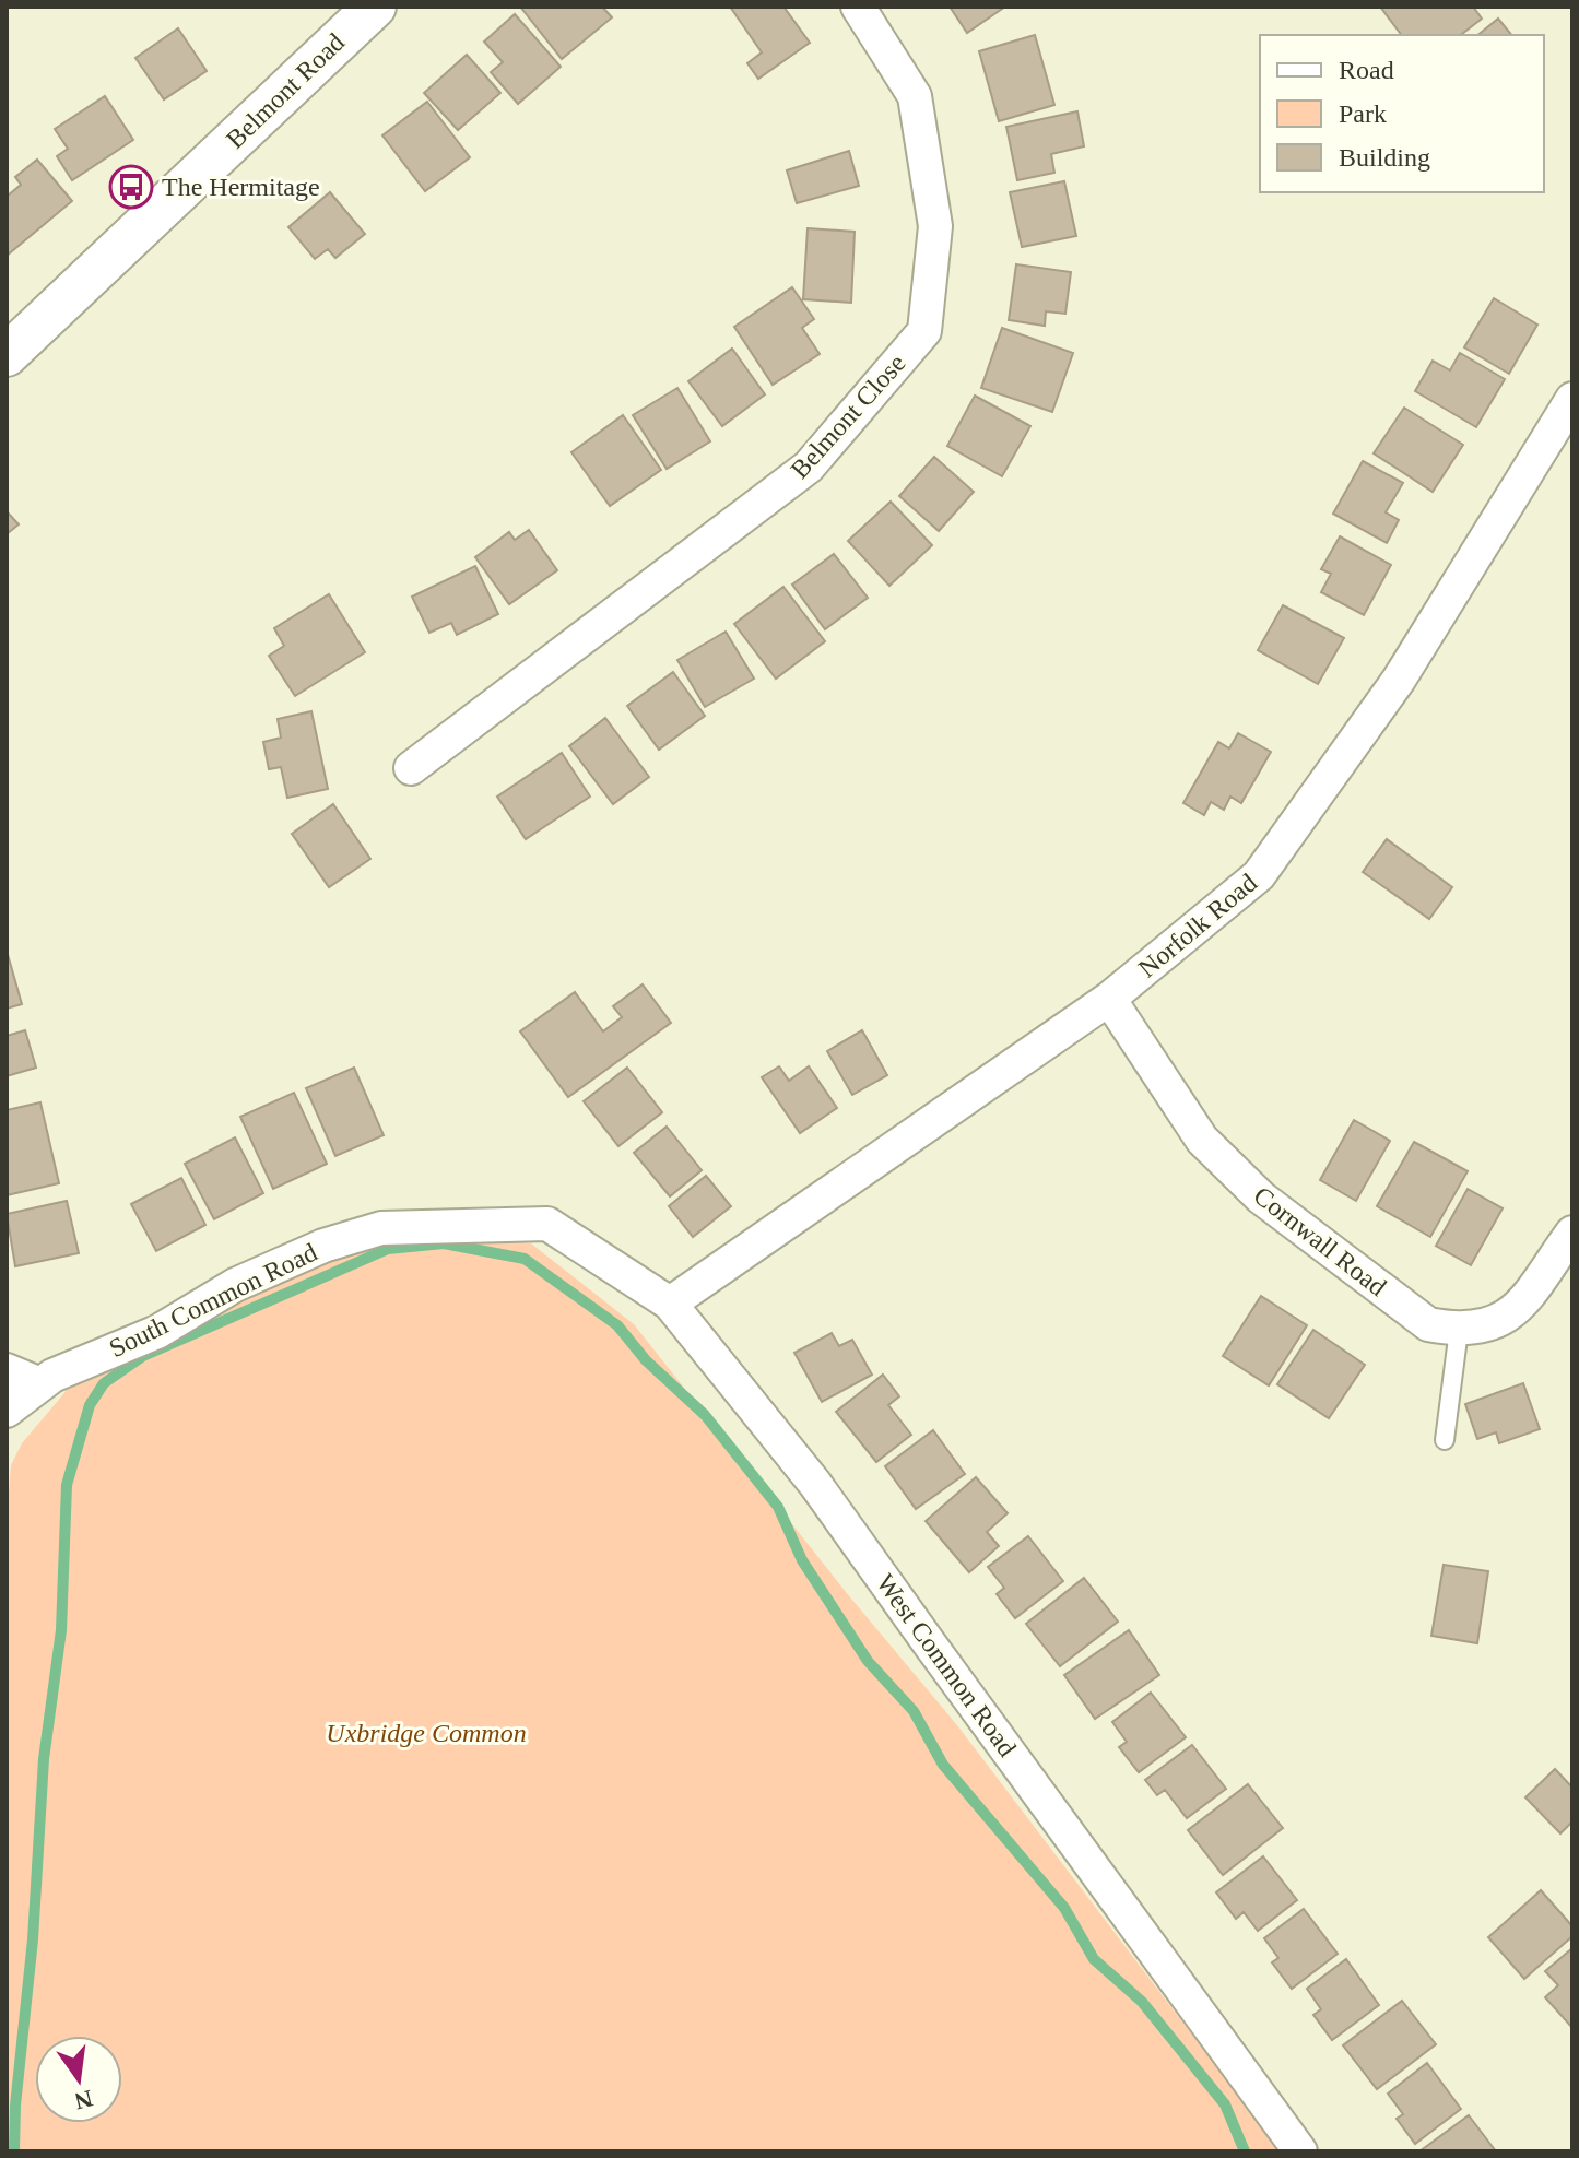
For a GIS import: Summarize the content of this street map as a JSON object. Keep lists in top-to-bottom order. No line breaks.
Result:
{"streets":{"street":["Belmont Road","Belmont Close","Norfolk Road","Cornwall Road","South Common Road","West Common Road"]},"crossings":[["Norfolk Road","Cornwall Road"],["Norfolk Road","West Common Road"],["South Common Road","West Common Road"]],"parks":["Uxbridge Common"],"places":{"bus stop":["The Hermitage"]},"legend":["Road","Park","Building"],"north":"bottom"}
